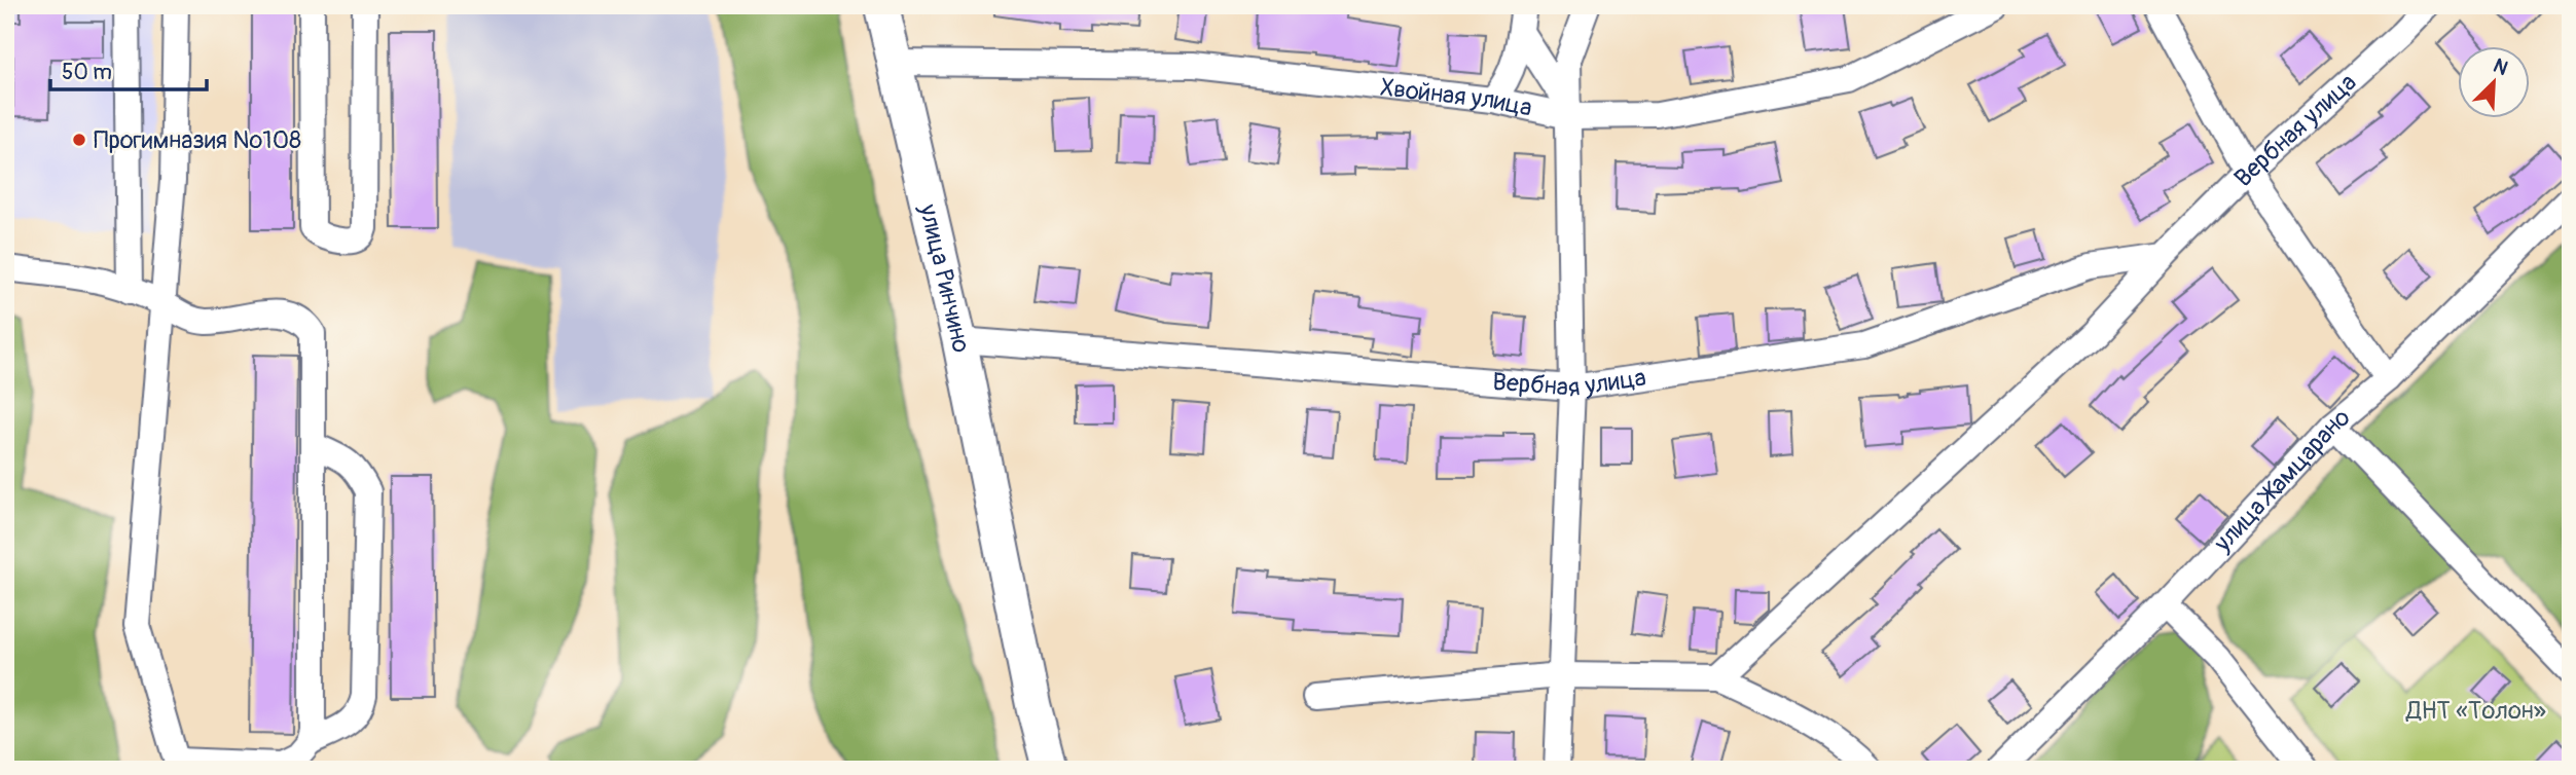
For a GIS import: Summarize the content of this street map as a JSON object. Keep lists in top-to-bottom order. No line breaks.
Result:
{"streets":{"street":["Хвойная улица","Вербная улица","улица Ринчино","улица Жамцарано"]},"crossings":[["Хвойная улица","улица Ринчино"],["Вербная улица","улица Ринчино"]],"parks":["ДНТ «Толон»"],"places":["Прогимназия №108"],"scale_bar":"50 m","north":"top right"}
